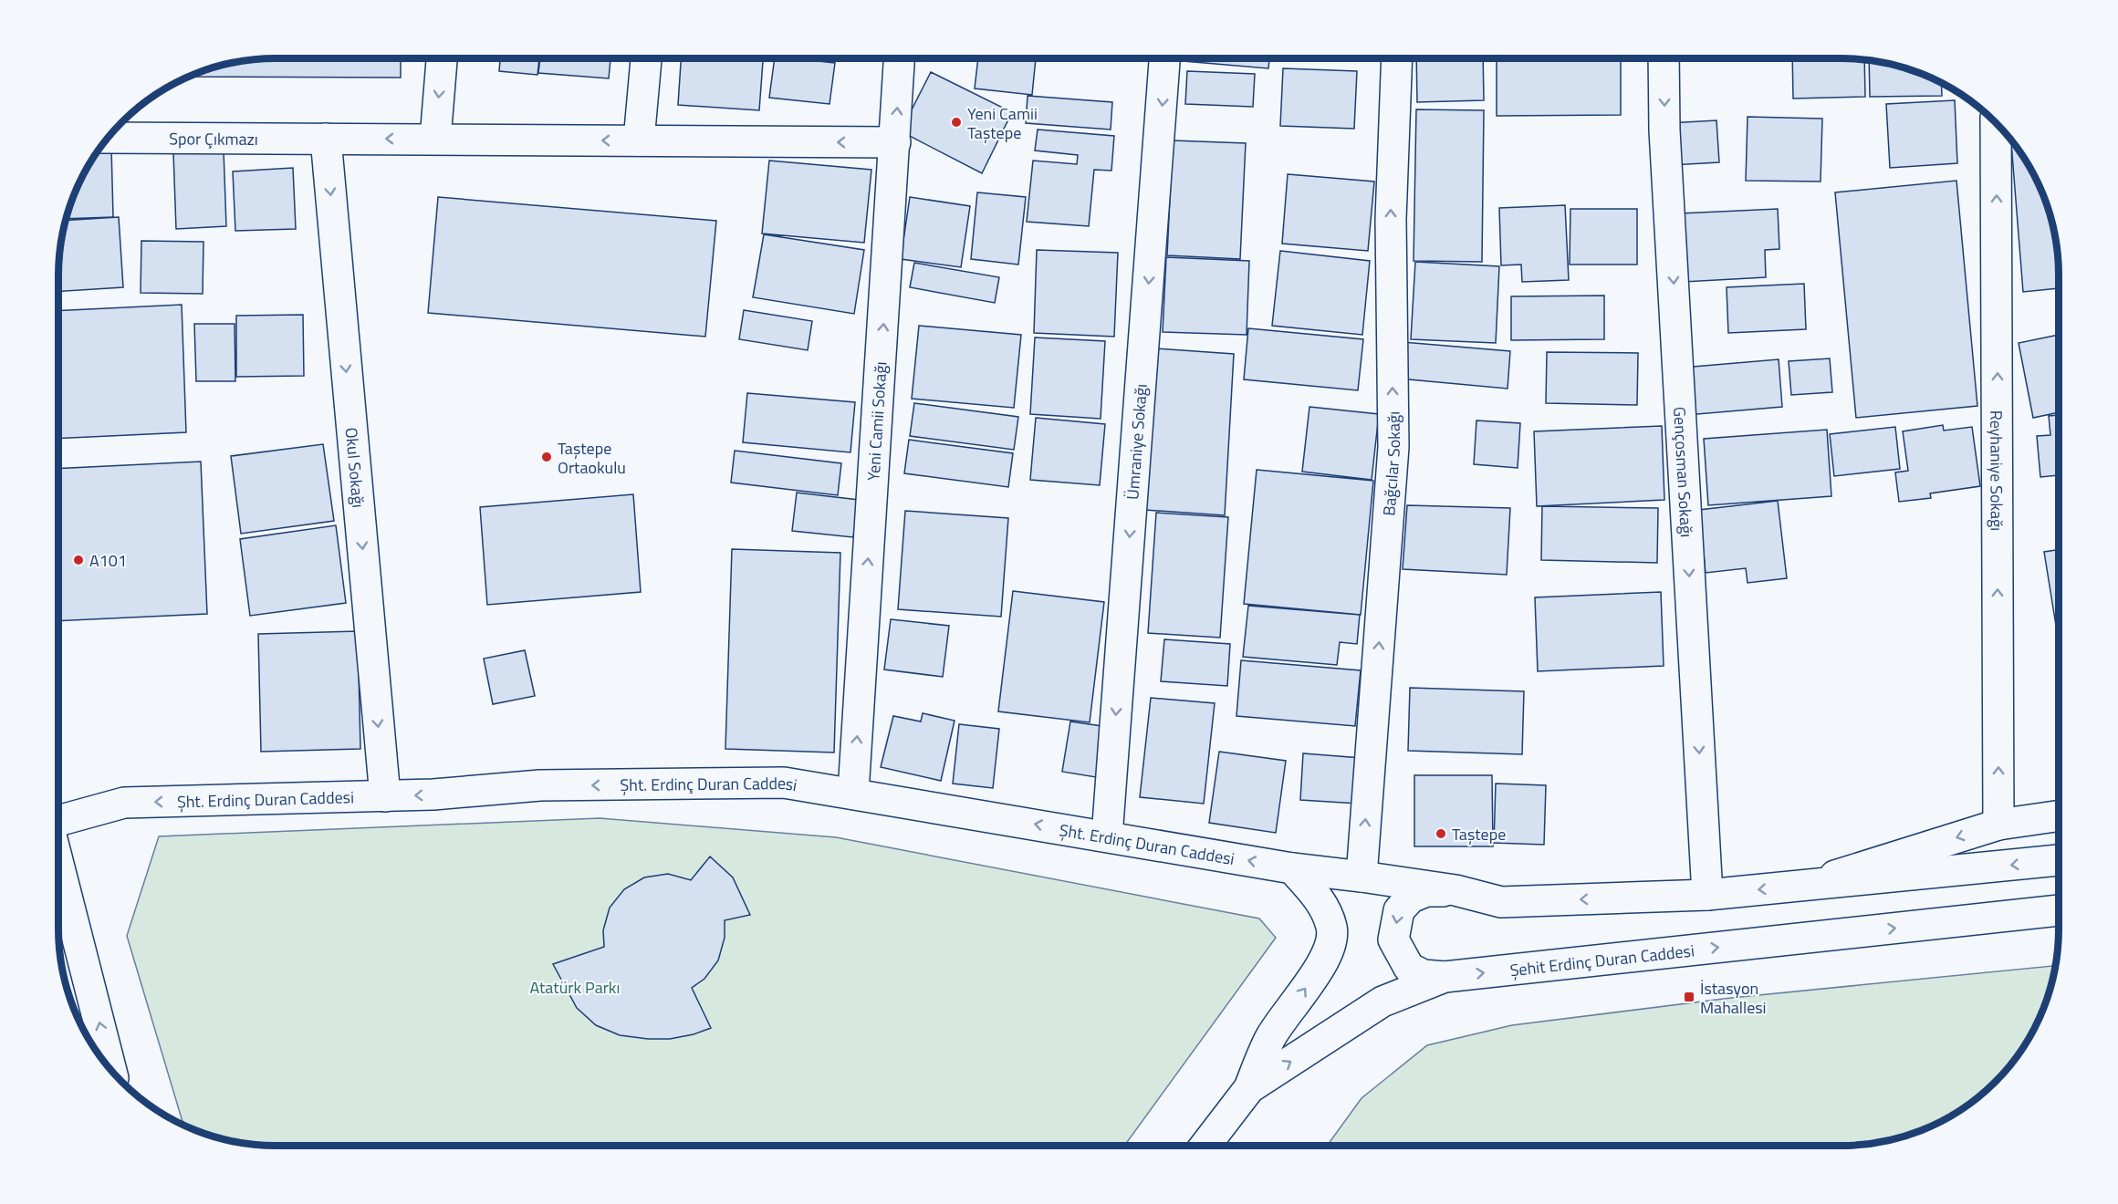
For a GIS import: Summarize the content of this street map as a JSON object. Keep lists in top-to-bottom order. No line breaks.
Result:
{"streets":{"street":["Spor Çıkmazı","Yeni Camii Sokağı","Ümraniye Sokağı","Bağcılar Sokağı","Okul Sokağı","Reyhaniye Sokağı","Gençosman Sokağı","Şht. Erdinç Duran Caddesi","Şehit Erdinç Duran Caddesi"]},"crossings":[["Spor Çıkmazı","Yeni Camii Sokağı"],["Spor Çıkmazı","Okul Sokağı"],["Yeni Camii Sokağı","Şht. Erdinç Duran Caddesi"],["Ümraniye Sokağı","Şht. Erdinç Duran Caddesi"],["Bağcılar Sokağı","Şht. Erdinç Duran Caddesi"],["Okul Sokağı","Şht. Erdinç Duran Caddesi"]],"one_way":["Spor Çıkmazı","Yeni Camii Sokağı","Ümraniye Sokağı","Bağcılar Sokağı","Okul Sokağı","Reyhaniye Sokağı","Gençosman Sokağı","Şht. Erdinç Duran Caddesi"],"parks":["Atatürk Parkı"],"places":{"other":["Yeni Camii Taştepe","Taştepe Ortaokulu","A101","Taştepe"],"transit":["İstasyon Mahallesi"]}}
